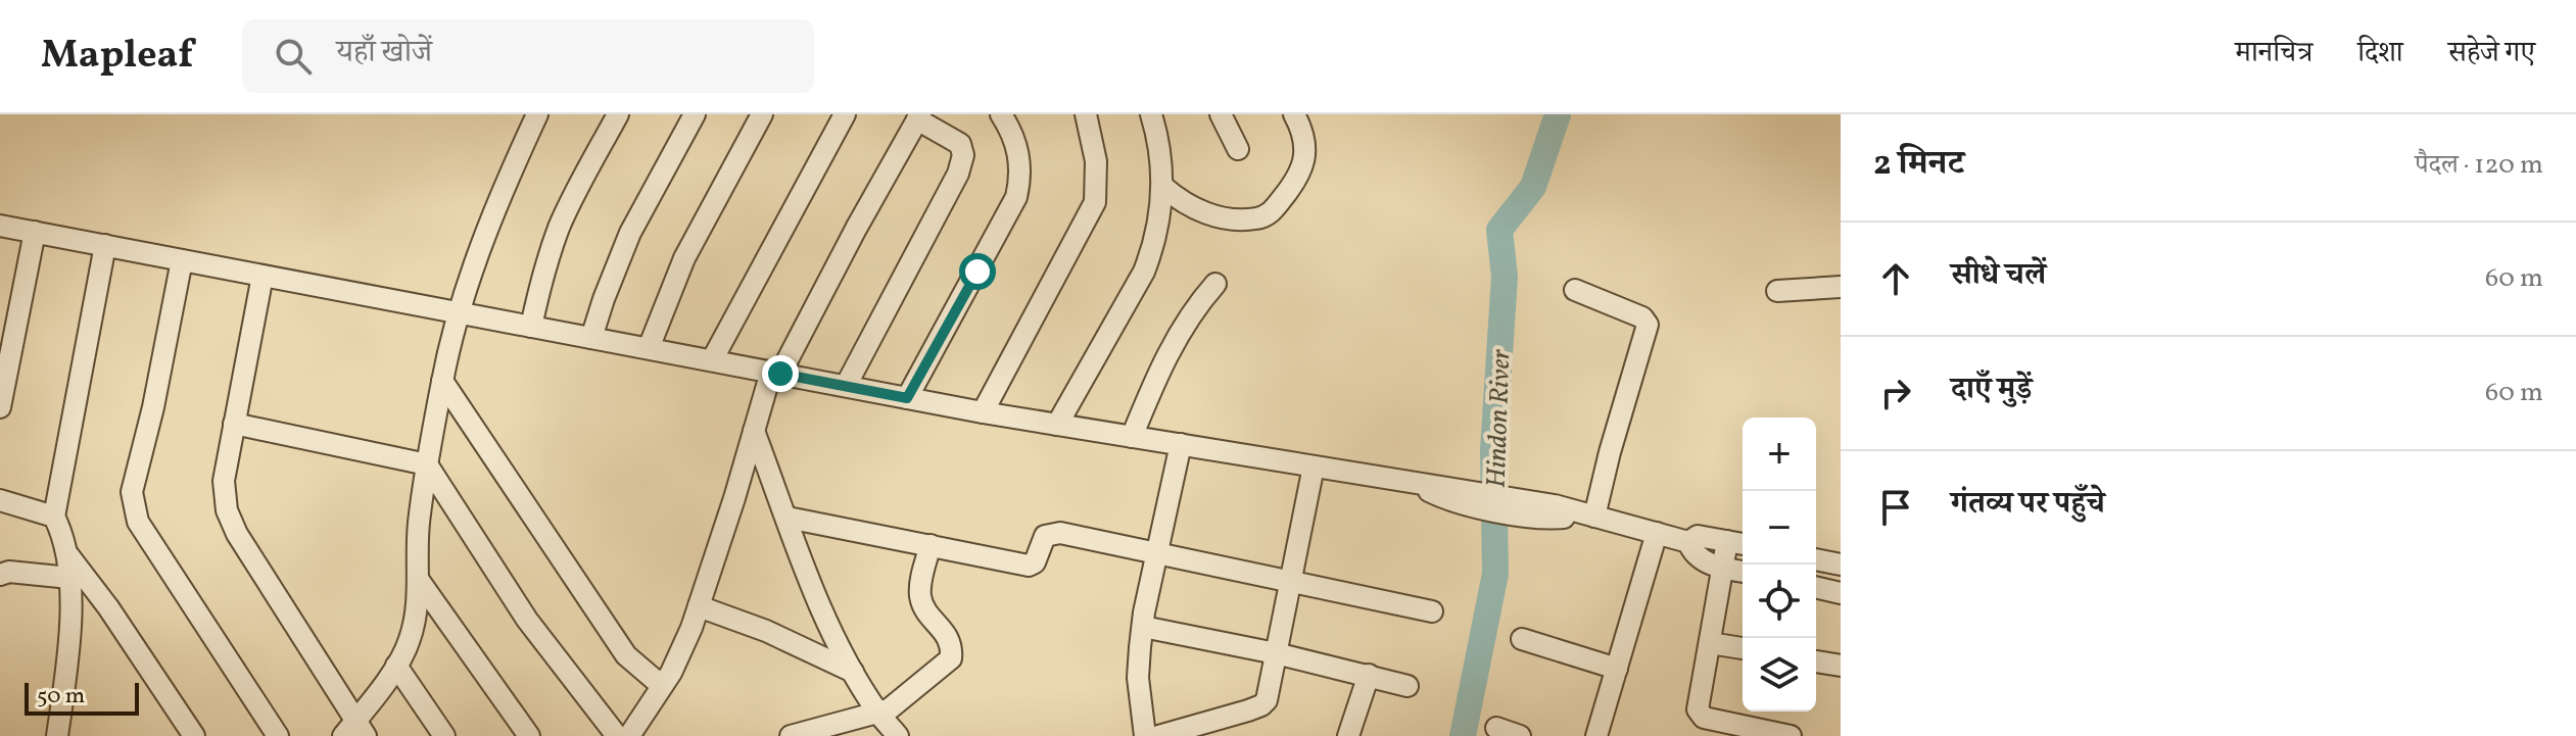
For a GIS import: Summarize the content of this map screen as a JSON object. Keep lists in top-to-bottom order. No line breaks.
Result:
{"water":["Hindon River"],"scale_bar":"50 m","page":{"header":"Mapleaf","search":"यहाँ खोजें","nav":["मानचित्र","दिशा","सहेजे गए"],"heading":["2 मिनट","पैदल · 120 m"],"list":[["सीधे चलें","60 m"],["दाएँ मुड़ें","60 m"],"गंतव्य पर पहुँचे"],"map_buttons":["+","−"],"scale":"50 m"}}
